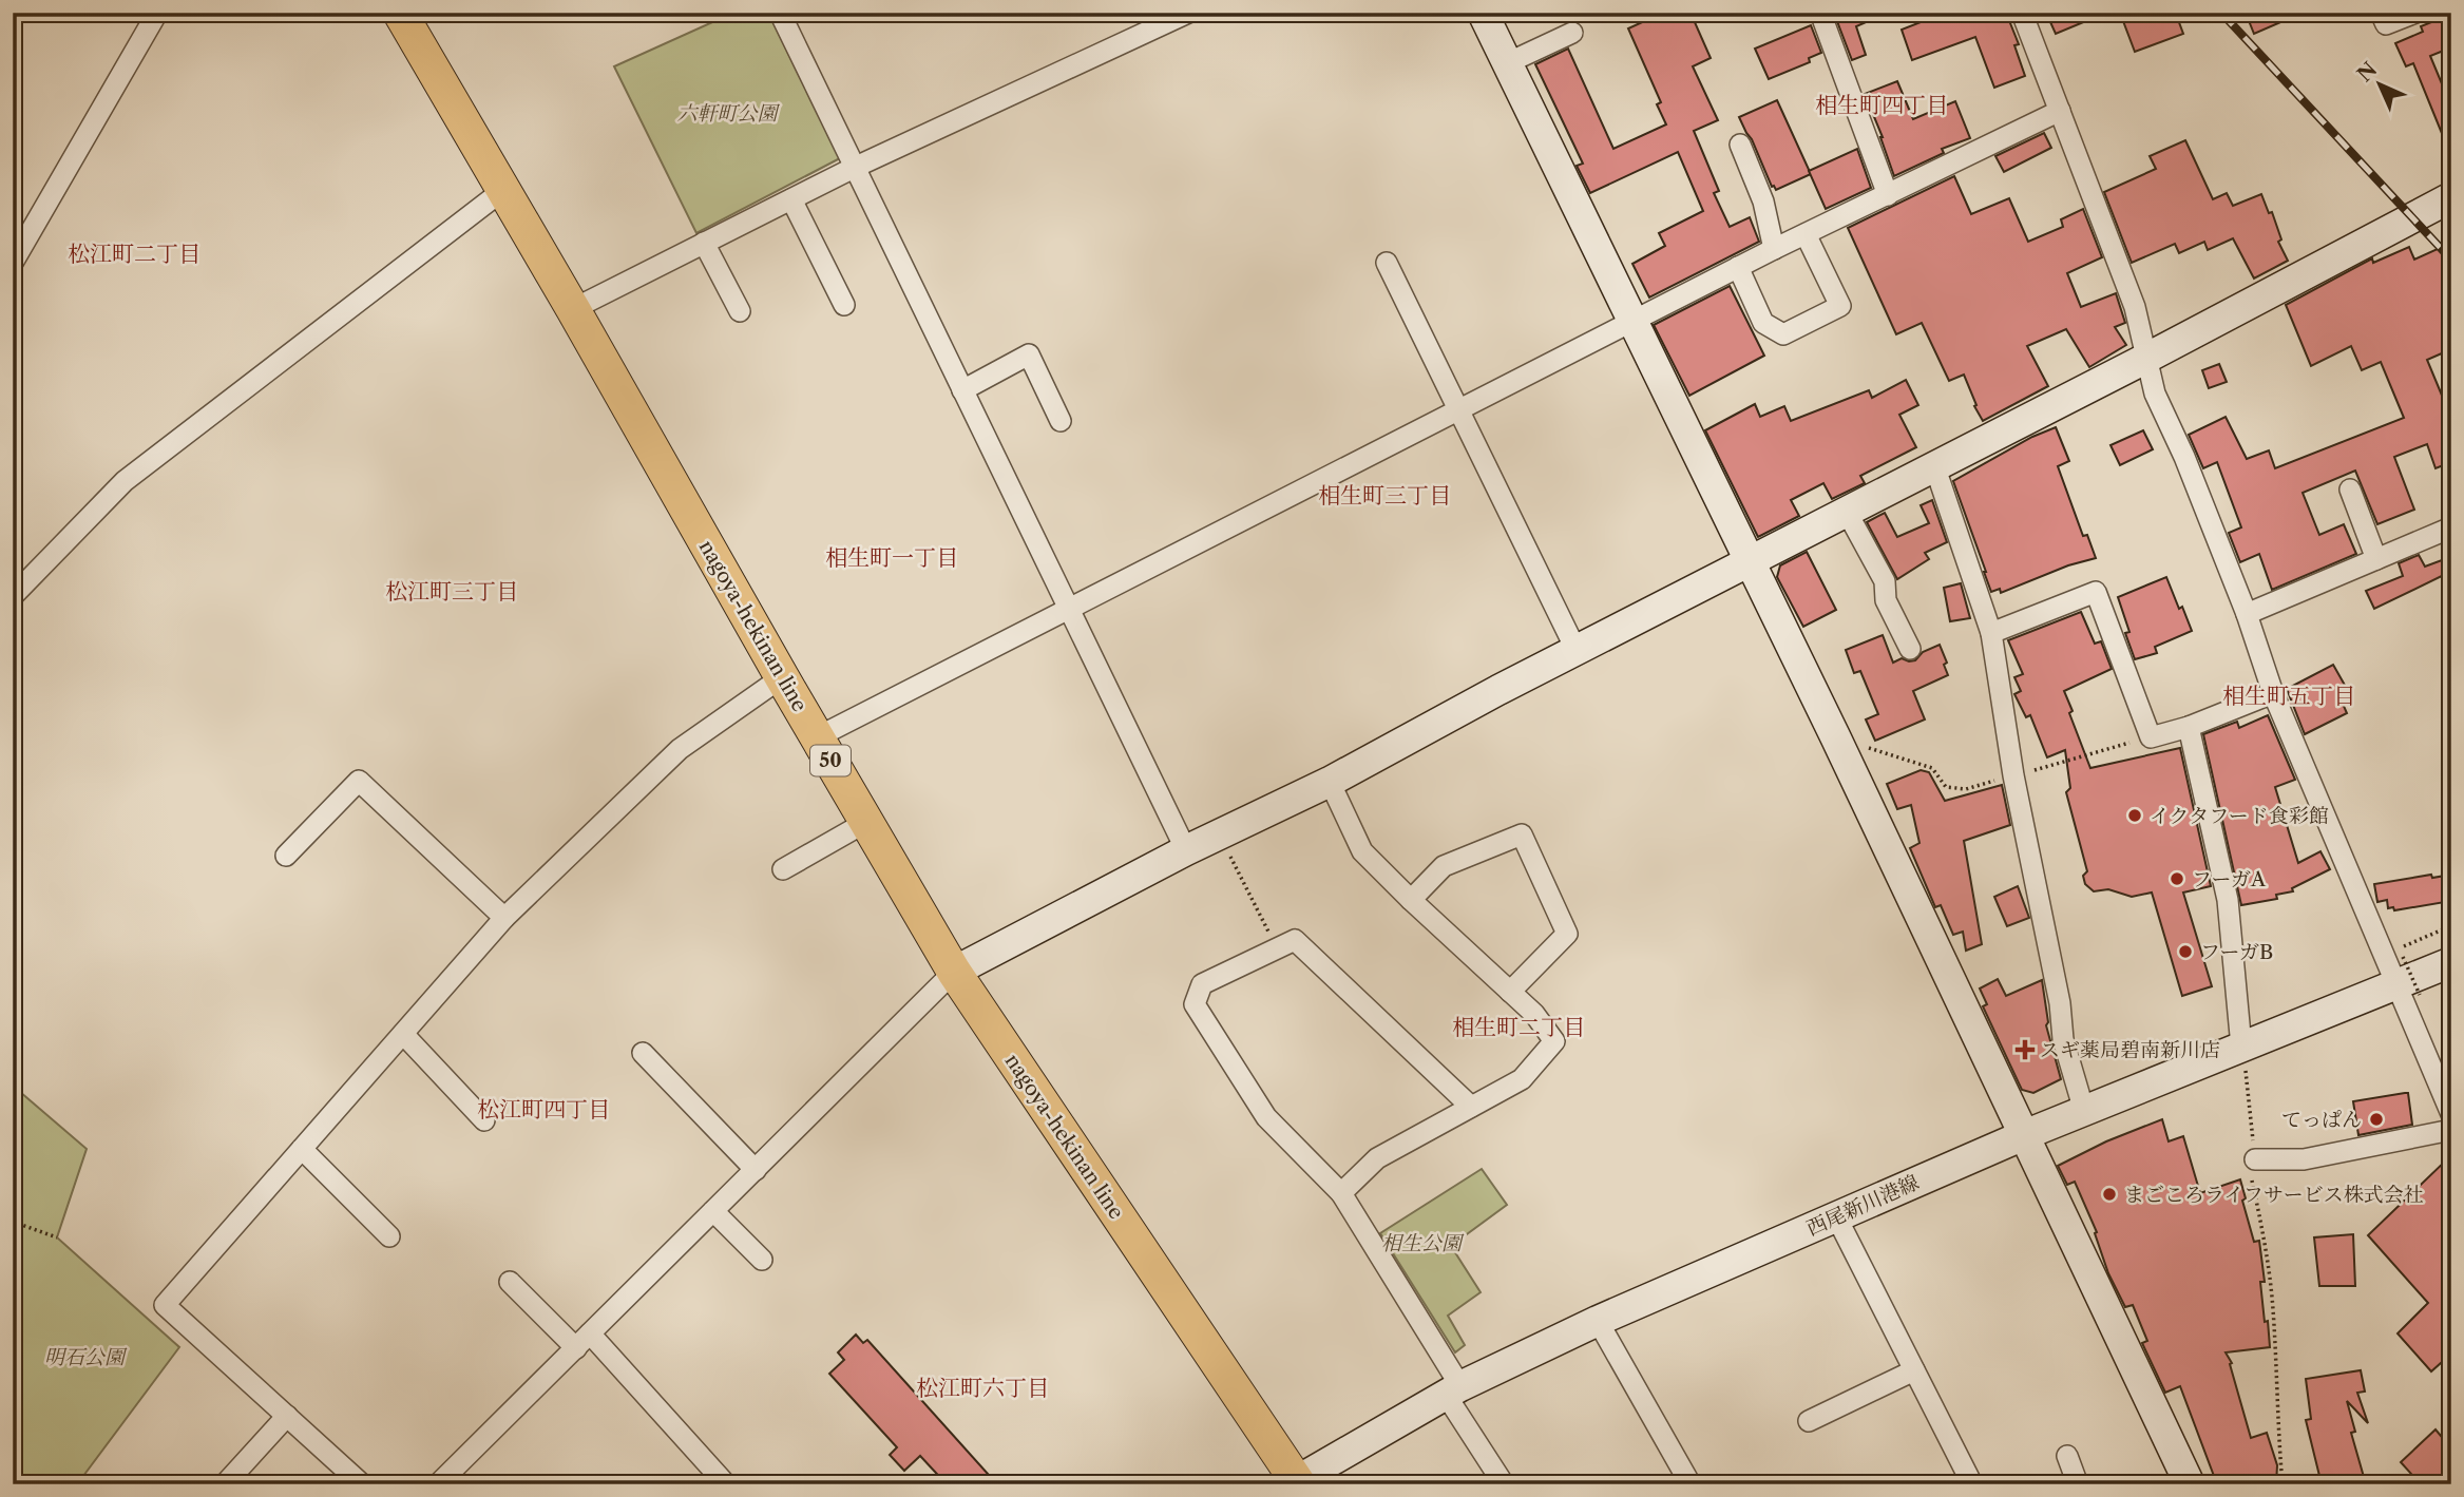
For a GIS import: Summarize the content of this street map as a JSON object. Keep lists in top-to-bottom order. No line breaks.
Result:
{"streets":{"main road":["nagoya-hekinan line","50"],"street":["西尾新川港線"]},"crossings":[["nagoya-hekinan line","西尾新川港線"]],"districts":["相生町四丁目","松江町二丁目","相生町三丁目","相生町一丁目","松江町三丁目","相生町五丁目","相生町二丁目","松江町四丁目","松江町六丁目"],"parks":["六軒町公園","相生公園","明石公園"],"places":{"other":["イクタフード食彩館","フーガA","フーガB","てっぱん","まごころライフサービス株式会社"],"health":["スギ薬局碧南新川店"]},"north":"top left"}
